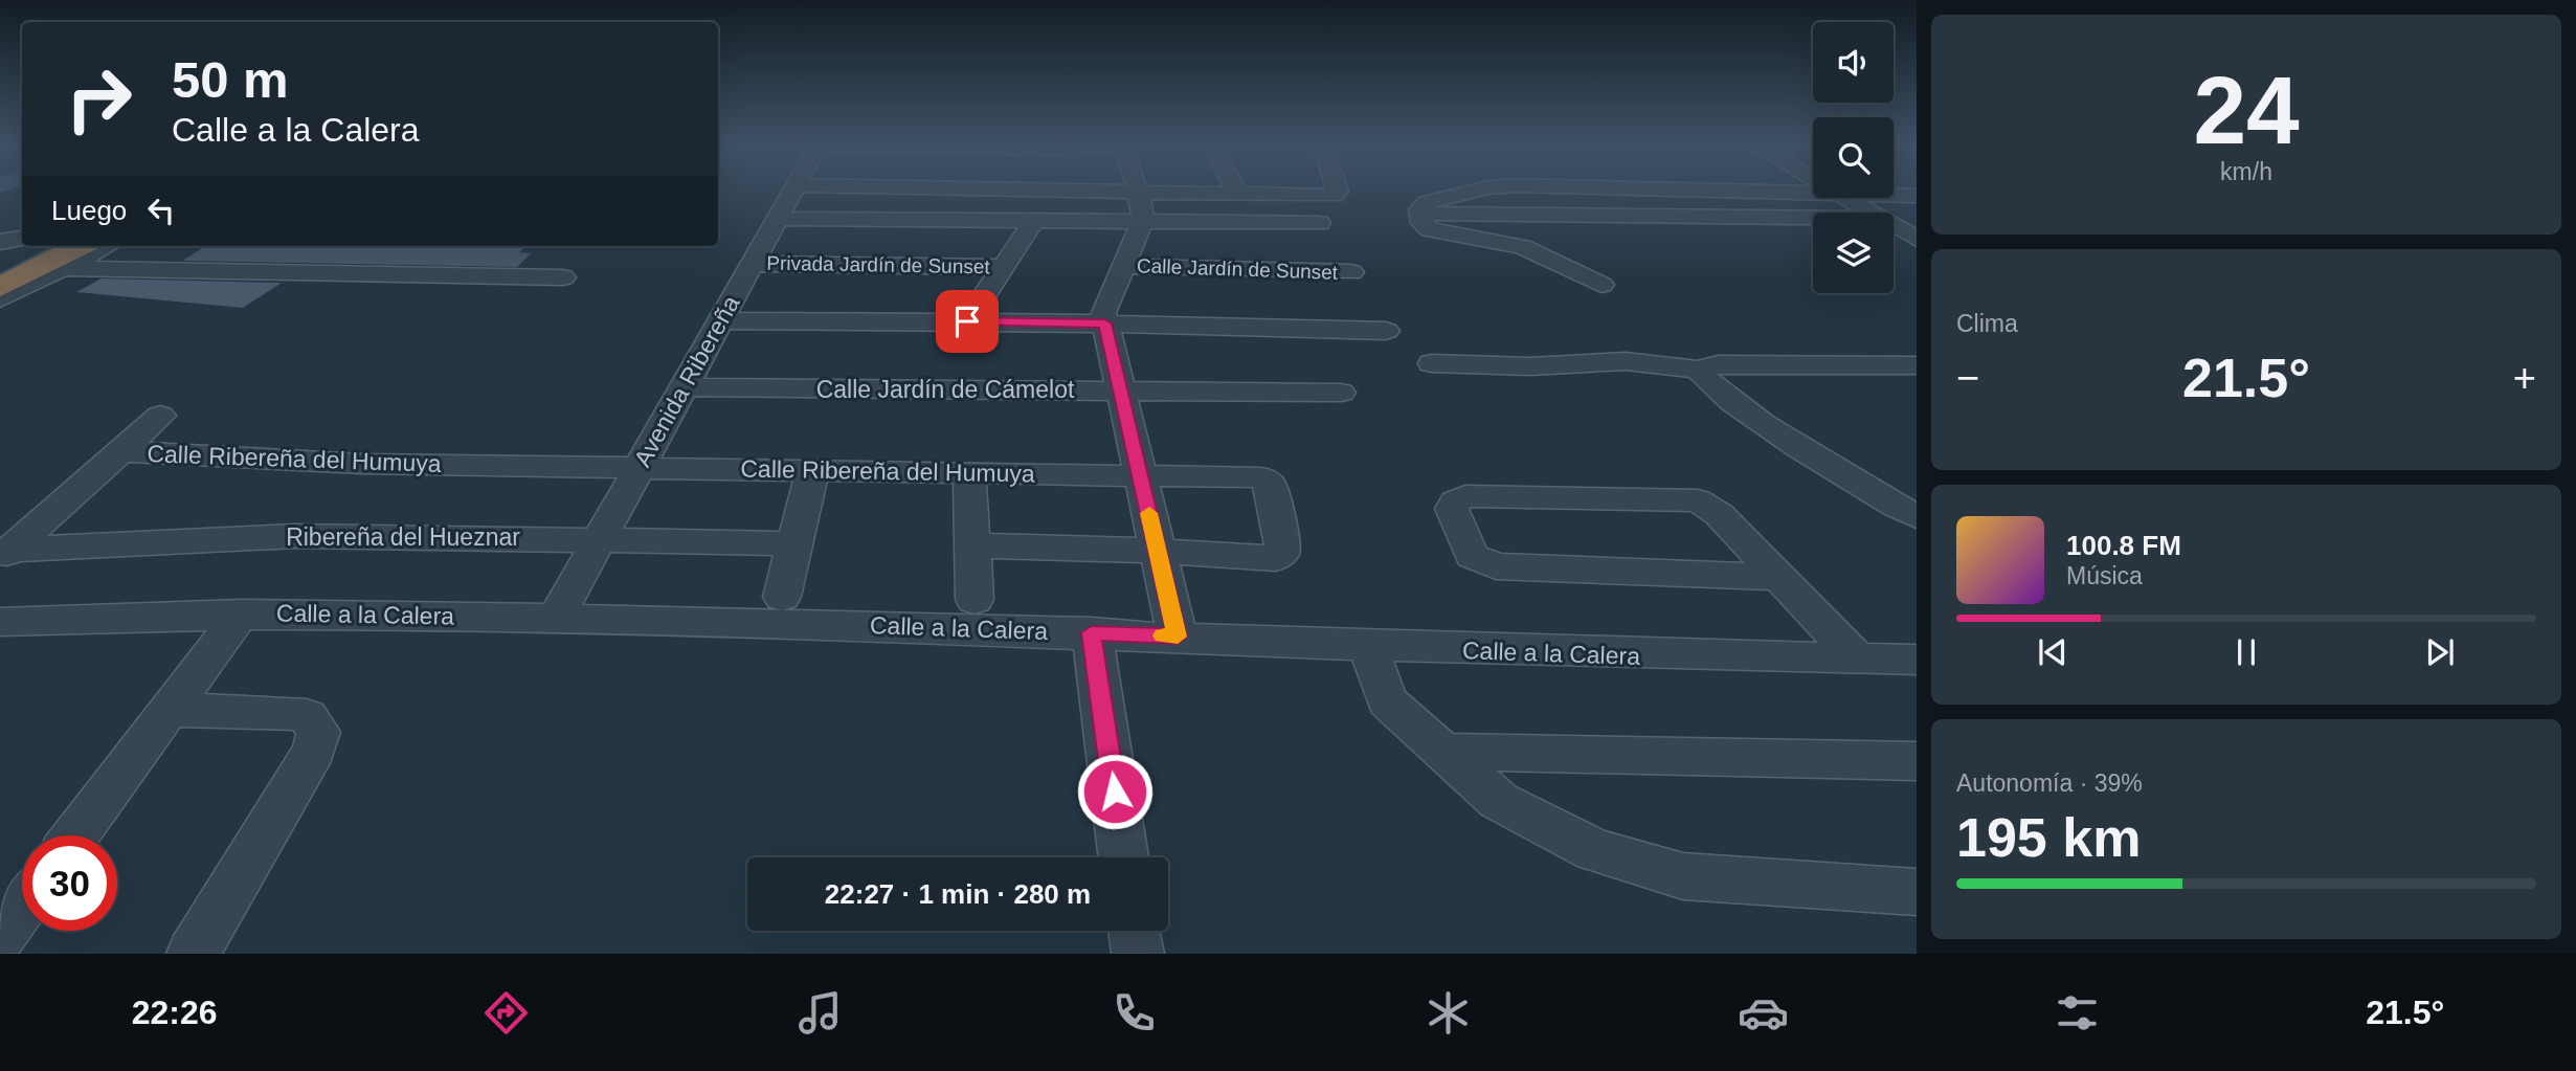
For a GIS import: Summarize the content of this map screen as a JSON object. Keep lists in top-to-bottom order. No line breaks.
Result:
{"streets":{"street":["Privada Jardín de Sunset","Calle Jardín de Sunset","Avenida Ribereña","Calle Jardín de Cámelot","Calle Ribereña del Humuya","Ribereña del Hueznar","Calle a la Calera"]},"crossings":[["Privada Jardín de Sunset","Avenida Ribereña"],["Avenida Ribereña","Calle Jardín de Cámelot"],["Avenida Ribereña","Calle Ribereña del Humuya"],["Avenida Ribereña","Ribereña del Hueznar"],["Avenida Ribereña","Calle a la Calera"]],"page":{"tile":[["24","km/h"],"Clima",["Autonomía · 39%","195 km"]],"turn":["50 m","Calle a la Calera"],"then":"Luego","heat":["−","21.5°","+"],"song":["100.8 FM","Música"],"limit":"30","trip":"22:27 · 1 min · 280 m","tabs":["22:26","21.5°"]}}
